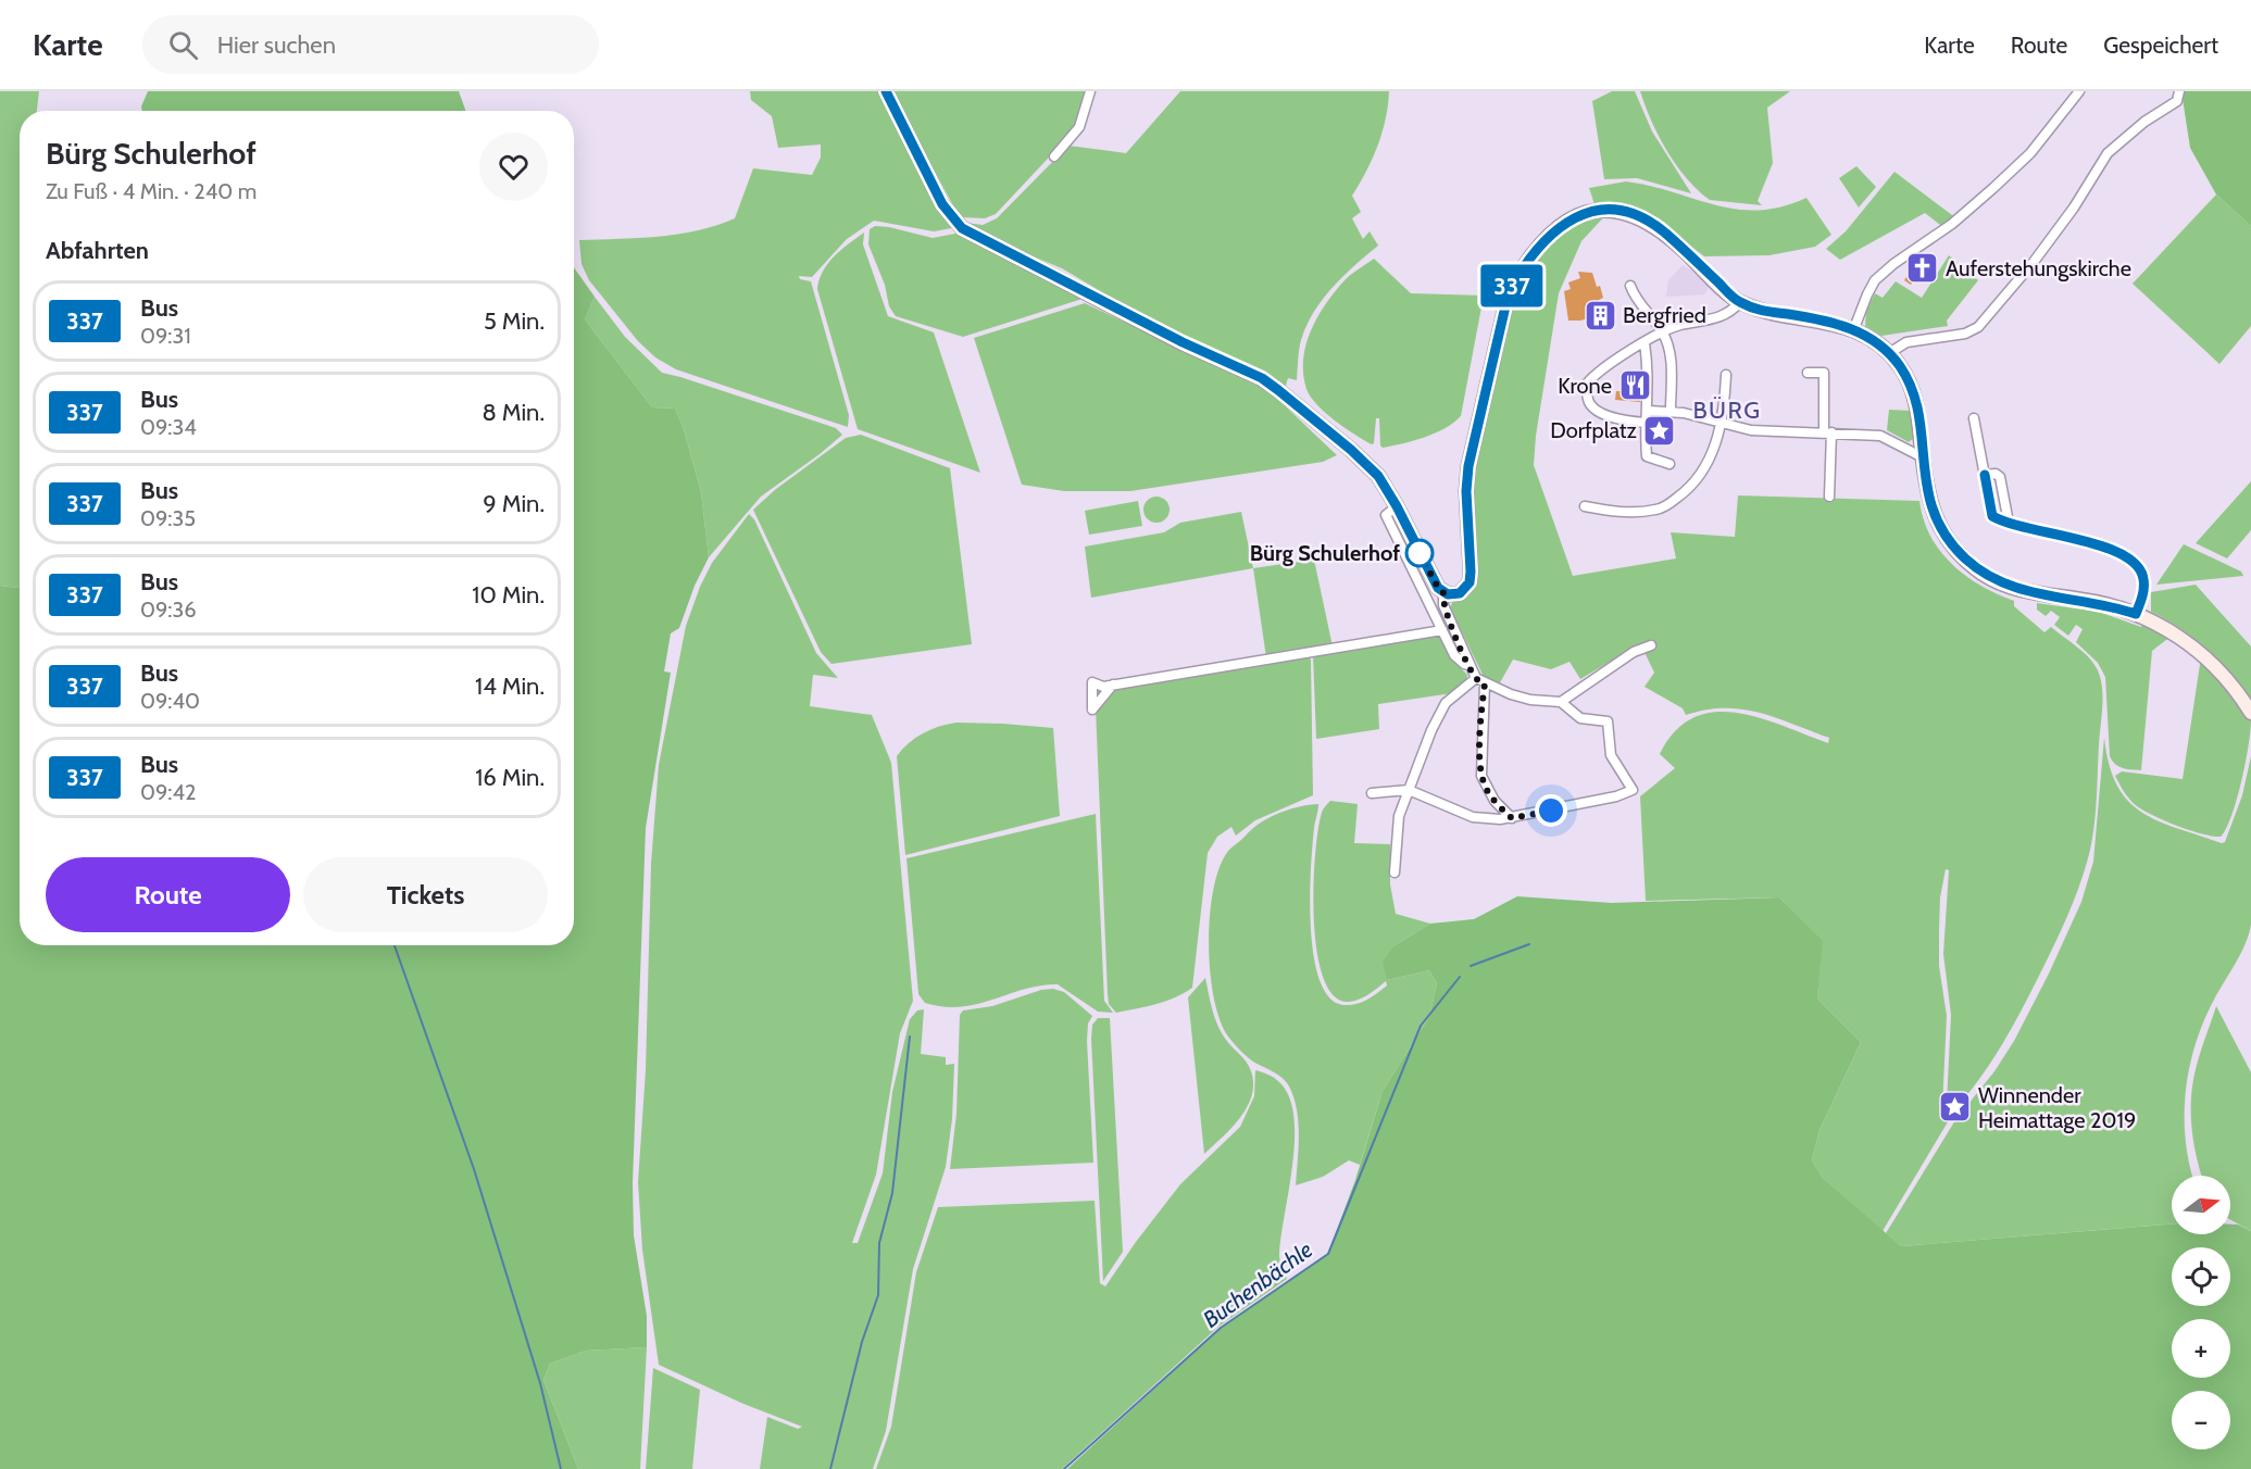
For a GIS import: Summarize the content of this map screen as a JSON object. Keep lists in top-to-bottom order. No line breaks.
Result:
{"districts":["BÜRG"],"water":["Buchenbächle"],"places":{"church":["Auferstehungskirche"],"building":["Bergfried"],"restaurant":["Krone"],"place":["Dorfplatz","Winnender Heimattage 2019"],"other":["Bürg Schulerhof"]},"lines":["bus line 337"],"north":"right","page":{"header":"Karte","search":"Hier suchen","nav":["Karte","Route","Gespeichert"],"on_map":"337","heading":[["Bürg Schulerhof","Zu Fuß · 4 Min. · 240 m"],"Abfahrten"],"list":[{"mark":"337","name":"Bus","note":"09:31","value":"5 Min."},{"mark":"337","name":"Bus","note":"09:34","value":"8 Min."},{"mark":"337","name":"Bus","note":"09:35","value":"9 Min."},{"mark":"337","name":"Bus","note":"09:36","value":"10 Min."},{"mark":"337","name":"Bus","note":"09:40","value":"14 Min."},{"mark":"337","name":"Bus","note":"09:42","value":"16 Min."}],"buttons":["Route","Tickets"],"map_buttons":["+","−"]}}
